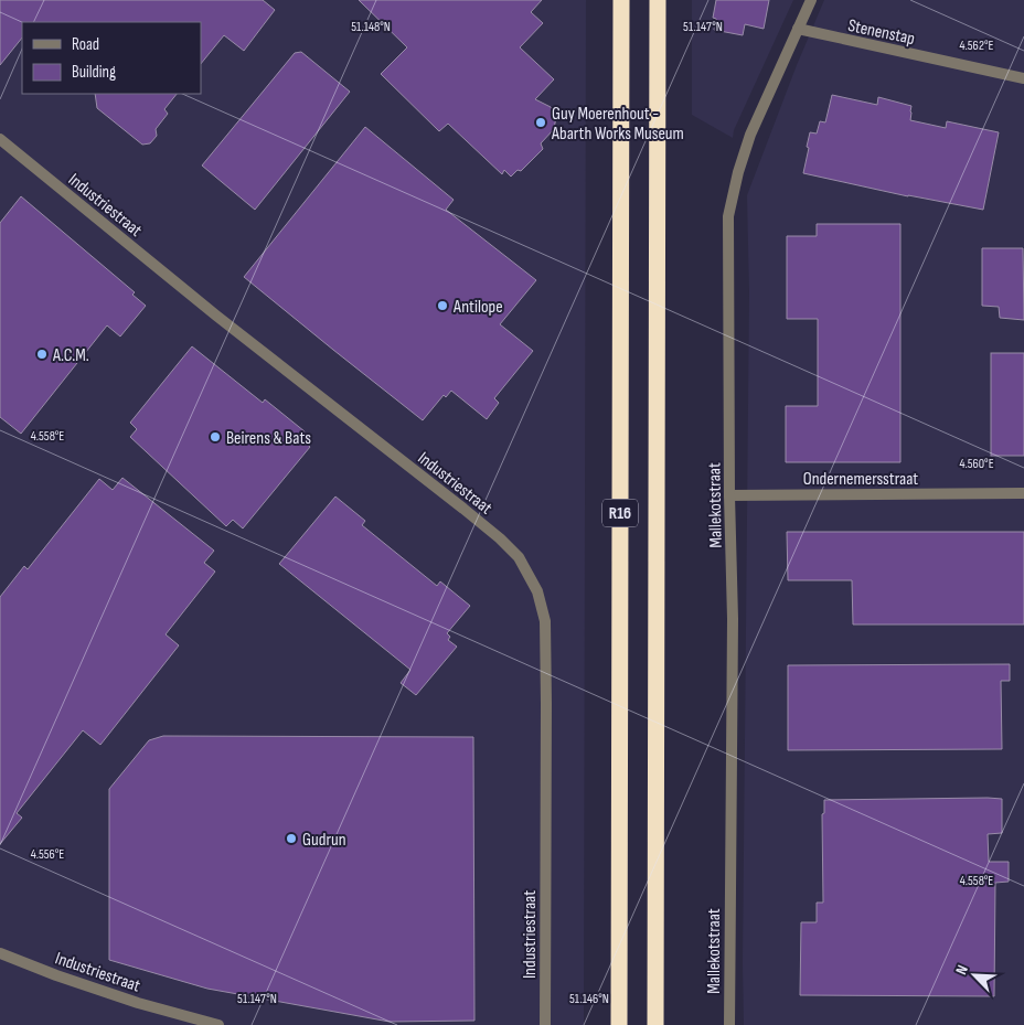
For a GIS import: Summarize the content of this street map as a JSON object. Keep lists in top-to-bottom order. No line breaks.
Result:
{"streets":{"highway":["R16"],"street":["Stenenstap","Industriestraat","Ondernemersstraat","Mallekotstraat"]},"crossings":[["Stenenstap","Mallekotstraat"],["Ondernemersstraat","Mallekotstraat"]],"places":["Guy Moerenhout - Abarth Works Museum","Antilope","A.C.M.","Beirens & Bats","Gudrun"],"legend":["Road","Building"],"north":"top left","coordinates":["51.148°N","51.147°N","4.562°E","4.558°E","4.560°E","4.556°E","51.146°N"]}
